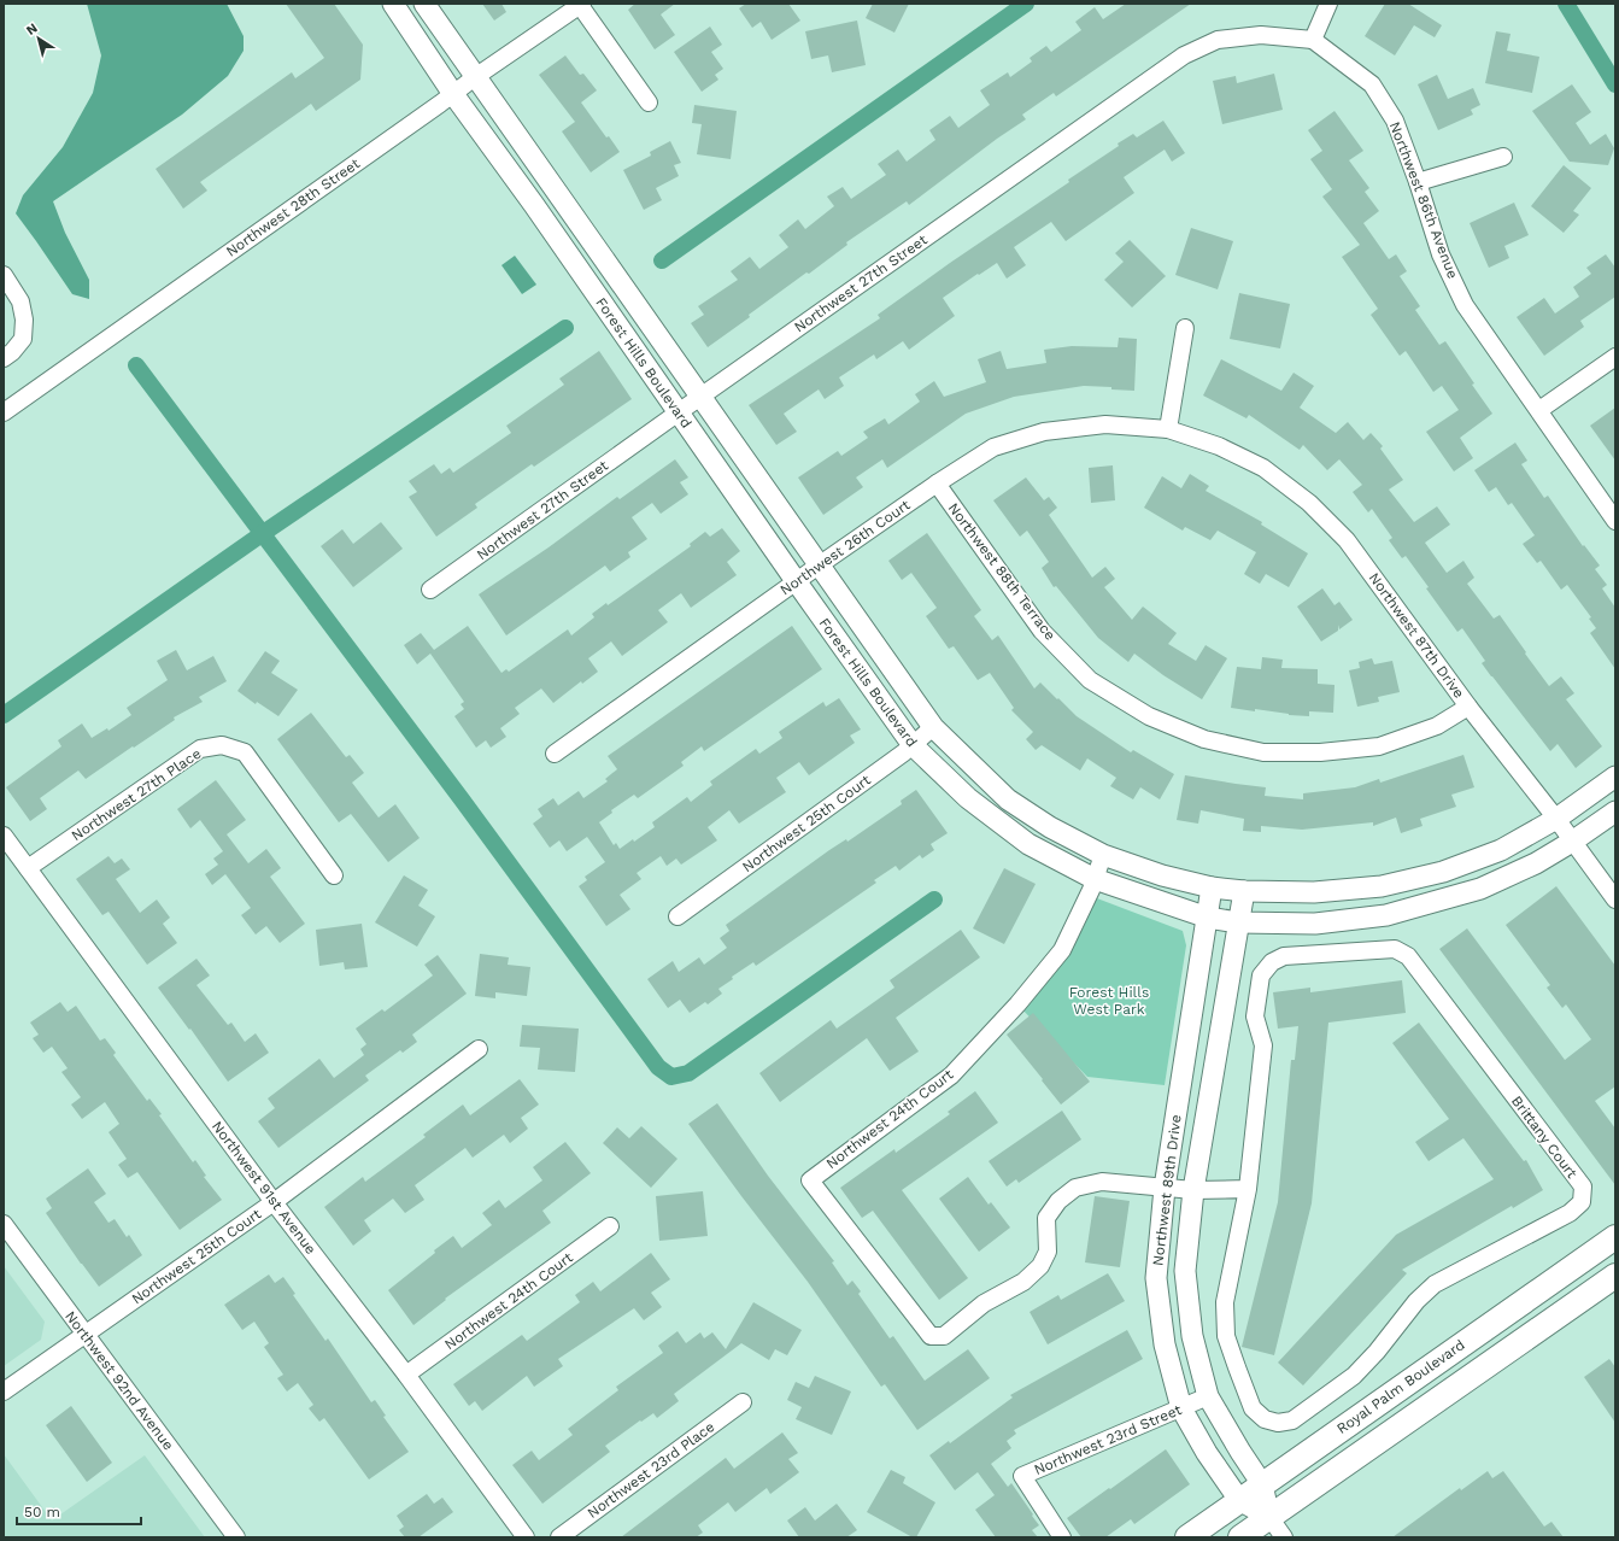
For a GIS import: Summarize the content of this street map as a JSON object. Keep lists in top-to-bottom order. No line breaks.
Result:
{"streets":{"main road":["Royal Palm Boulevard"],"street":["Northwest 86th Avenue","Northwest 28th Street","Northwest 27th Street","Forest Hills Boulevard","Northwest 26th Court","Northwest 88th Terrace","Northwest 87th Drive","Northwest 27th Place","Northwest 25th Court","Northwest 24th Court","Brittany Court","Northwest 91st Avenue","Northwest 89th Drive","Northwest 92nd Avenue","Northwest 23rd Street","Northwest 23rd Place"]},"crossings":[["Northwest 86th Avenue","Northwest 27th Street"],["Northwest 28th Street","Forest Hills Boulevard"],["Northwest 27th Street","Forest Hills Boulevard"],["Forest Hills Boulevard","Northwest 26th Court"],["Forest Hills Boulevard","Northwest 87th Drive"],["Forest Hills Boulevard","Northwest 25th Court"],["Forest Hills Boulevard","Northwest 24th Court"],["Forest Hills Boulevard","Northwest 89th Drive"],["Northwest 26th Court","Northwest 88th Terrace"],["Northwest 26th Court","Northwest 87th Drive"],["Northwest 88th Terrace","Northwest 87th Drive"],["Northwest 27th Place","Northwest 91st Avenue"],["Northwest 25th Court","Northwest 91st Avenue"],["Northwest 25th Court","Northwest 92nd Avenue"],["Northwest 24th Court","Northwest 91st Avenue"],["Northwest 24th Court","Northwest 89th Drive"],["Northwest 89th Drive","Royal Palm Boulevard"],["Northwest 89th Drive","Northwest 23rd Street"]],"parks":["Forest Hills West Park"],"scale_bar":"50 m","north":"top left"}
